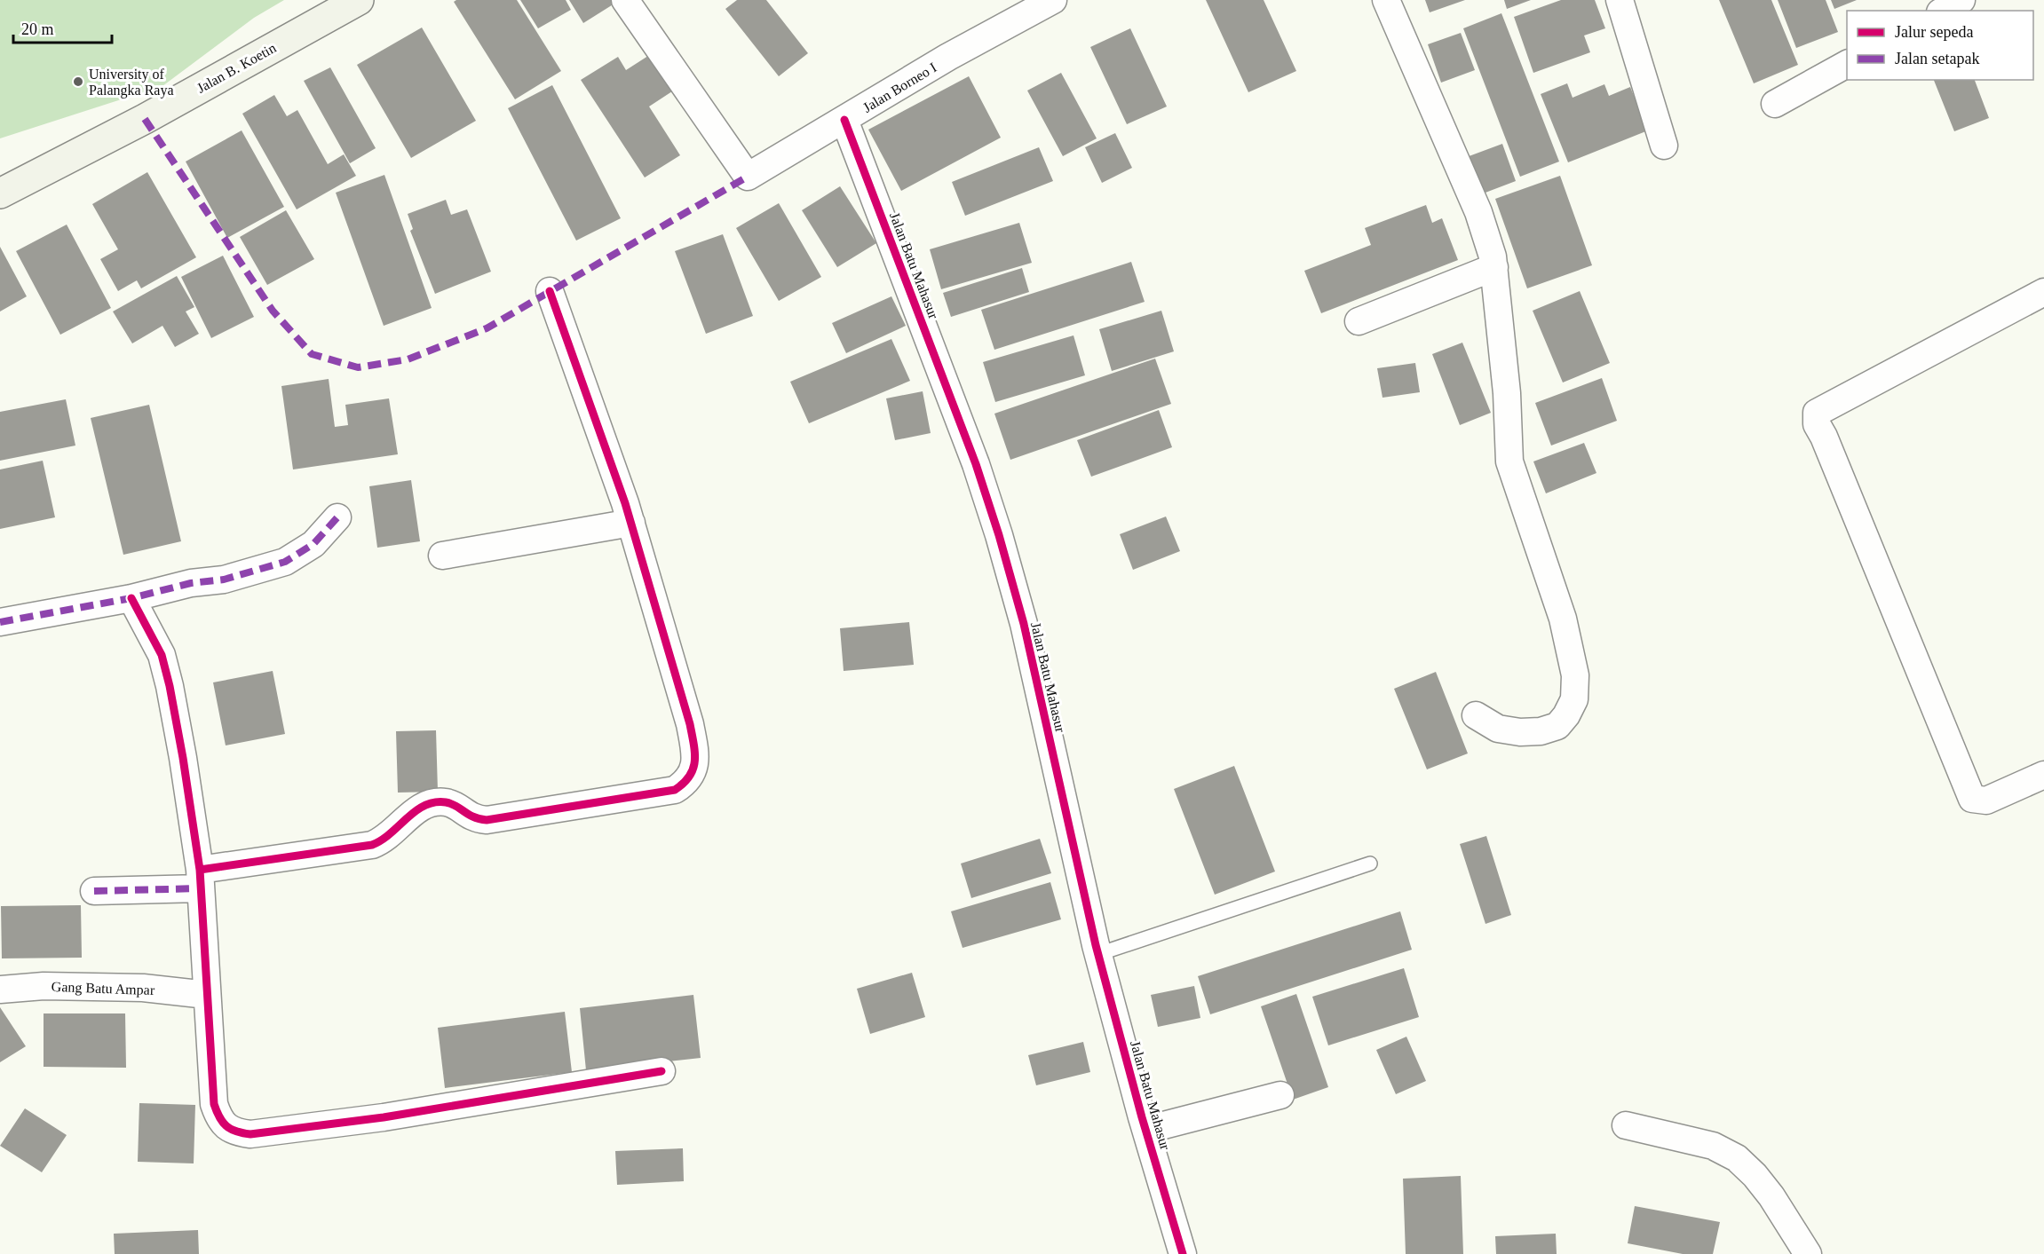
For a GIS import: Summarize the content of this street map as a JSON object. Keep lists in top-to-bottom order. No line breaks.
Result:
{"streets":{"street":["Jalan B. Koetin","Jalan Borneo I","Jalan Batu Mahasur","Gang Batu Ampar"]},"crossings":[["Jalan Borneo I","Jalan Batu Mahasur"]],"places":["University of Palangka Raya"],"legend":["Jalur sepeda","Jalan setapak"],"scale_bar":"20 m"}
